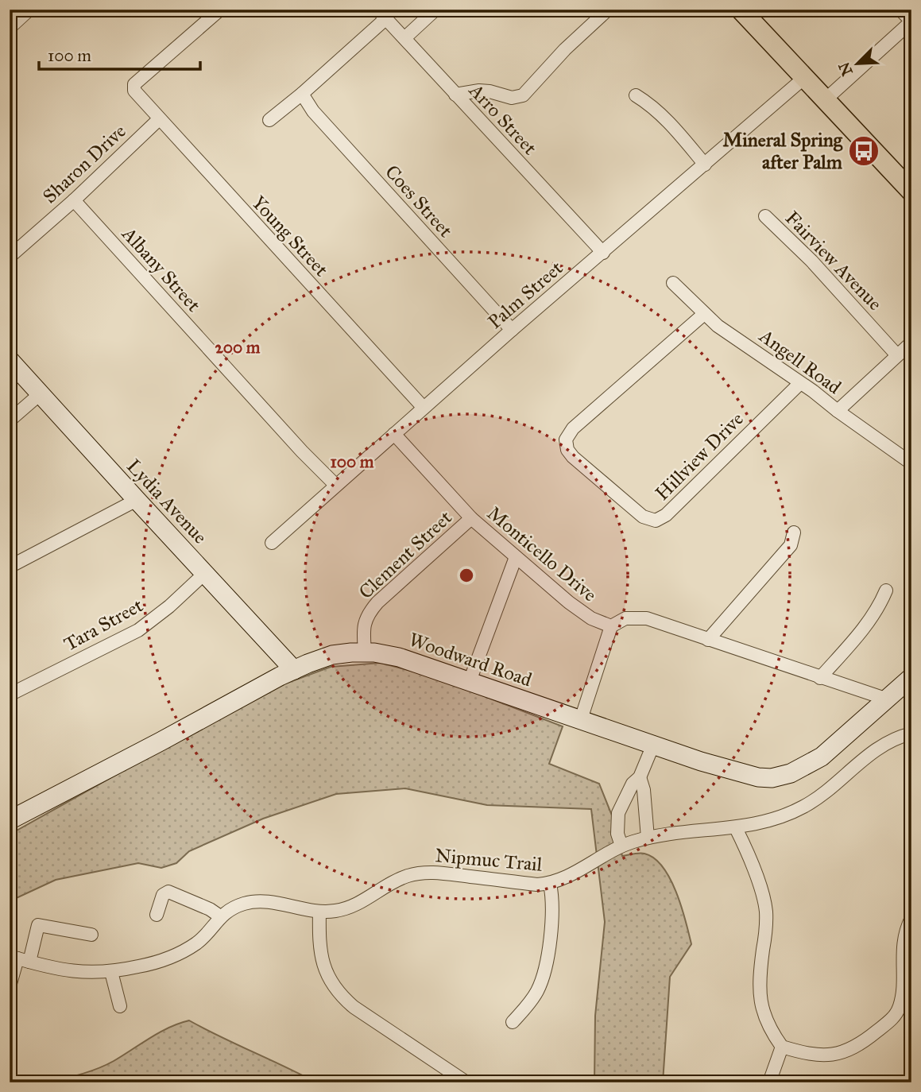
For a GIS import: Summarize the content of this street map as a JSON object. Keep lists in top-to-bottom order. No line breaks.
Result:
{"streets":{"street":["Arro Street","Sharon Drive","Coes Street","Young Street","Fairview Avenue","Albany Street","Palm Street","Angell Road","Hillview Drive","Lydia Avenue","Monticello Drive","Clement Street","Tara Street","Woodward Road","Nipmuc Trail"]},"crossings":[["Arro Street","Palm Street"],["Sharon Drive","Young Street"],["Sharon Drive","Albany Street"],["Coes Street","Palm Street"],["Young Street","Palm Street"],["Albany Street","Palm Street"],["Palm Street","Monticello Drive"],["Angell Road","Hillview Drive"],["Lydia Avenue","Tara Street"],["Lydia Avenue","Woodward Road"],["Monticello Drive","Clement Street"],["Clement Street","Woodward Road"]],"places":{"bus stop":["Mineral Spring after Palm"]},"scale_bar":"100 m","north":"bottom left","rings":["200 m","100 m"]}
